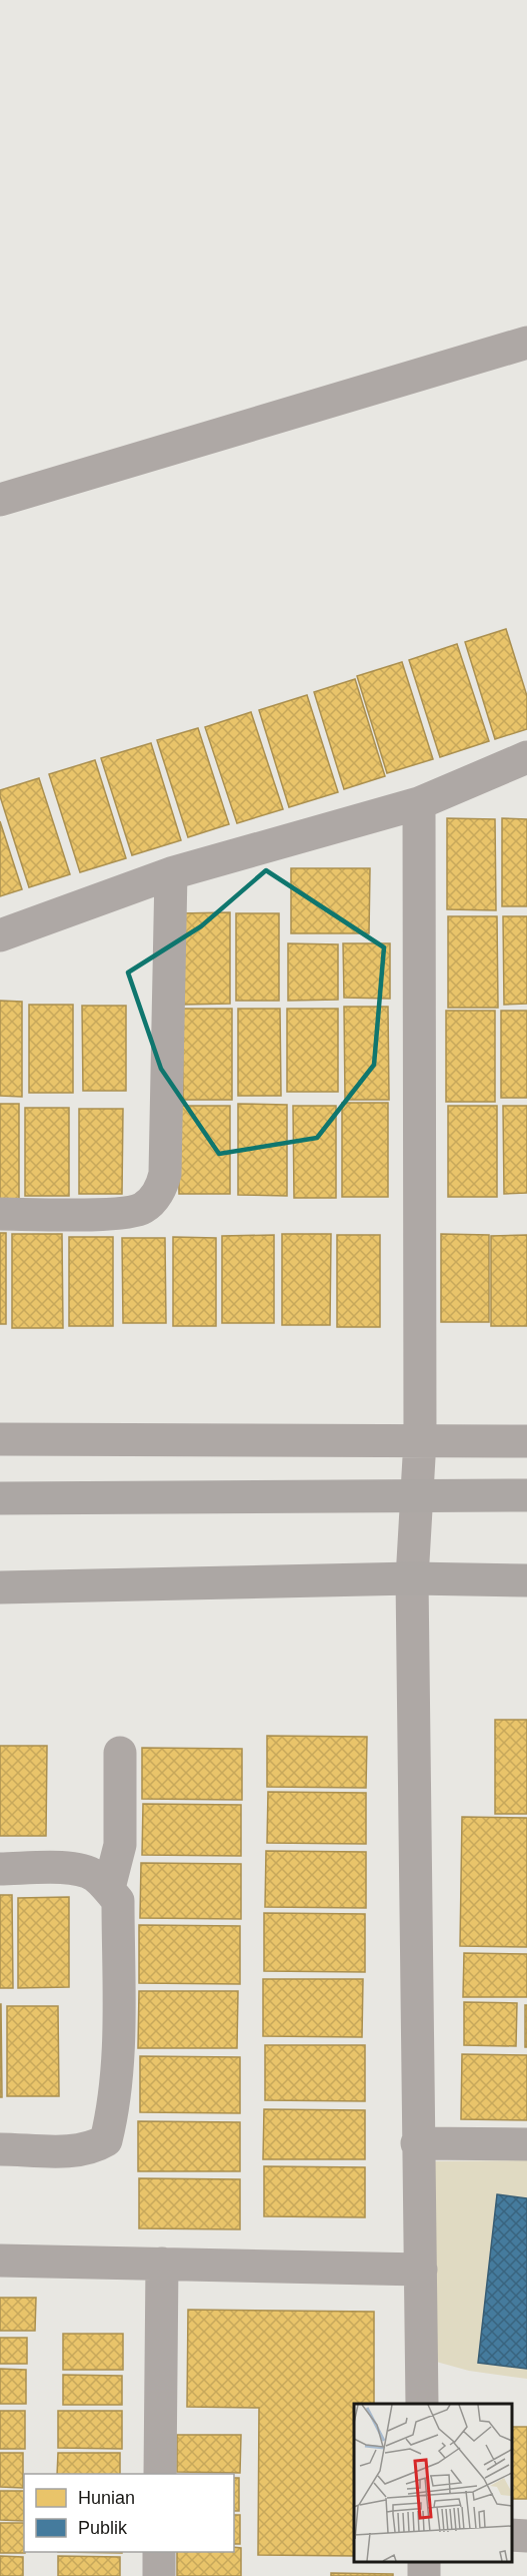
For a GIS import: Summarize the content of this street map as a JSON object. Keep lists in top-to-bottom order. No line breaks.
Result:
{"legend":["Hunian","Publik"]}
